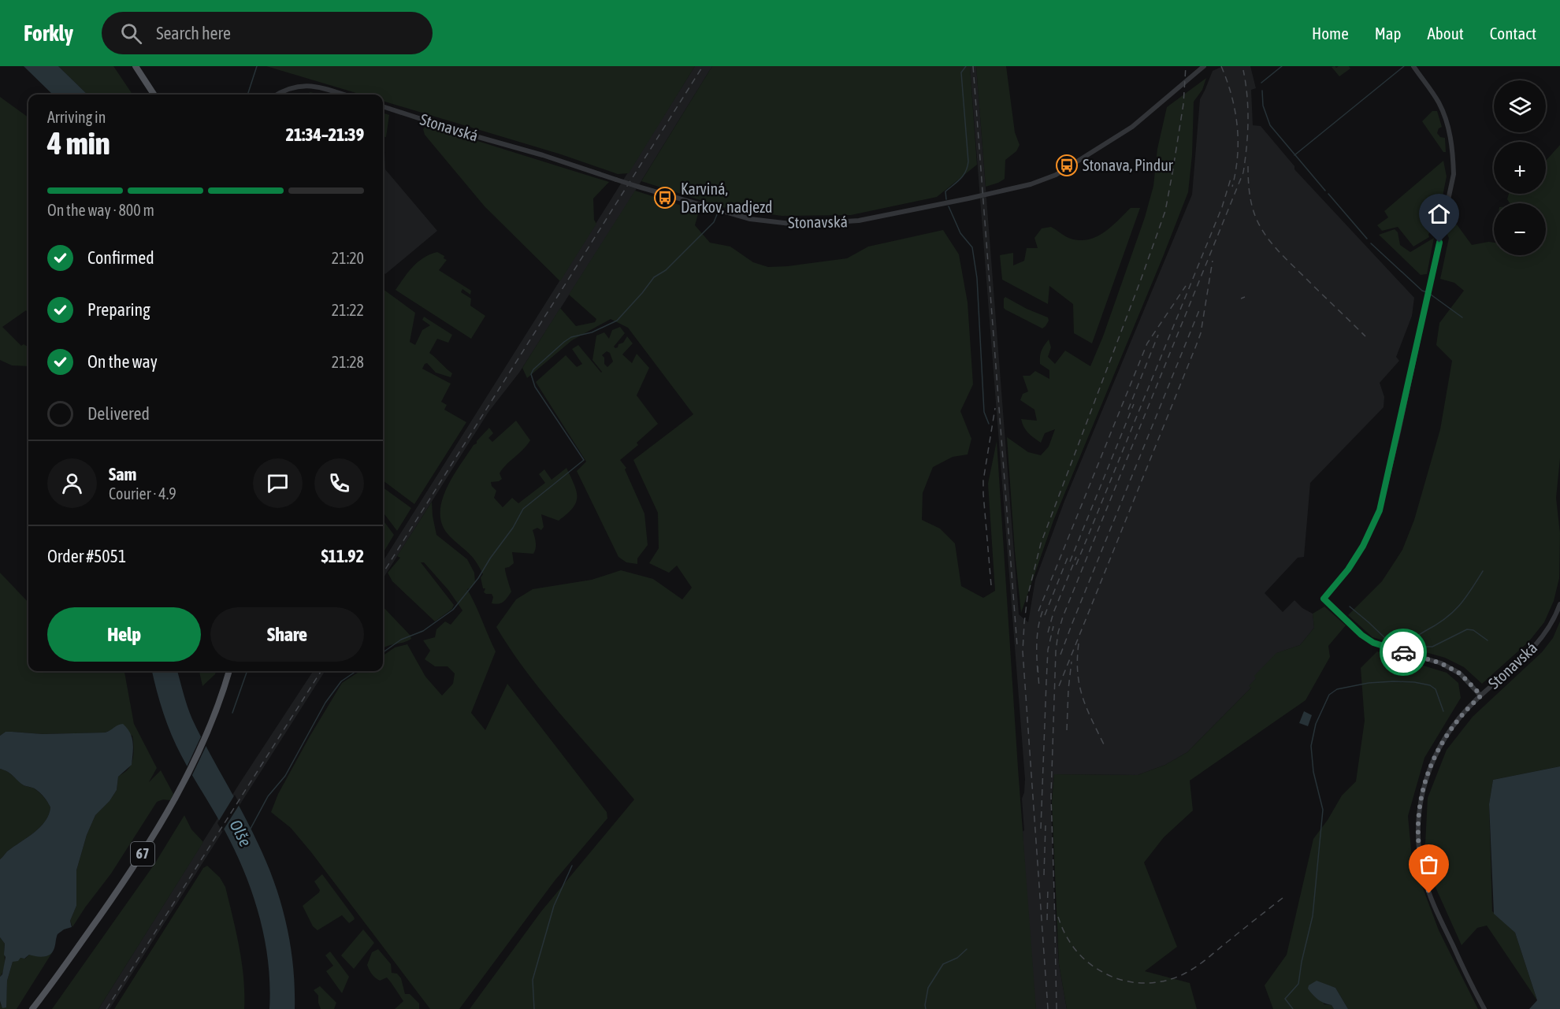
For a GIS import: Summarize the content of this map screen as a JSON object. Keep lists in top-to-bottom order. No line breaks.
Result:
{"streets":{"main road":["67"],"street":["Stonavská"]},"water":["Olše"],"places":{"bus stop":["Stonava, Pindur","Karviná, Darkov, nadjezd"]},"page":{"header":"Forkly","search":"Search here","nav":["Home","Map","About","Contact"],"map_buttons":["+","−"],"heading":["4 min","Arriving in","21:34–21:39"],"panel":["Sam","Courier · 4.9","Order #5051","$11.92"],"bar":"On the way · 800 m","list":[["Confirmed","21:20"],["Preparing","21:22"],["On the way","21:28"],"Delivered"],"buttons":["Help","Share"]}}
